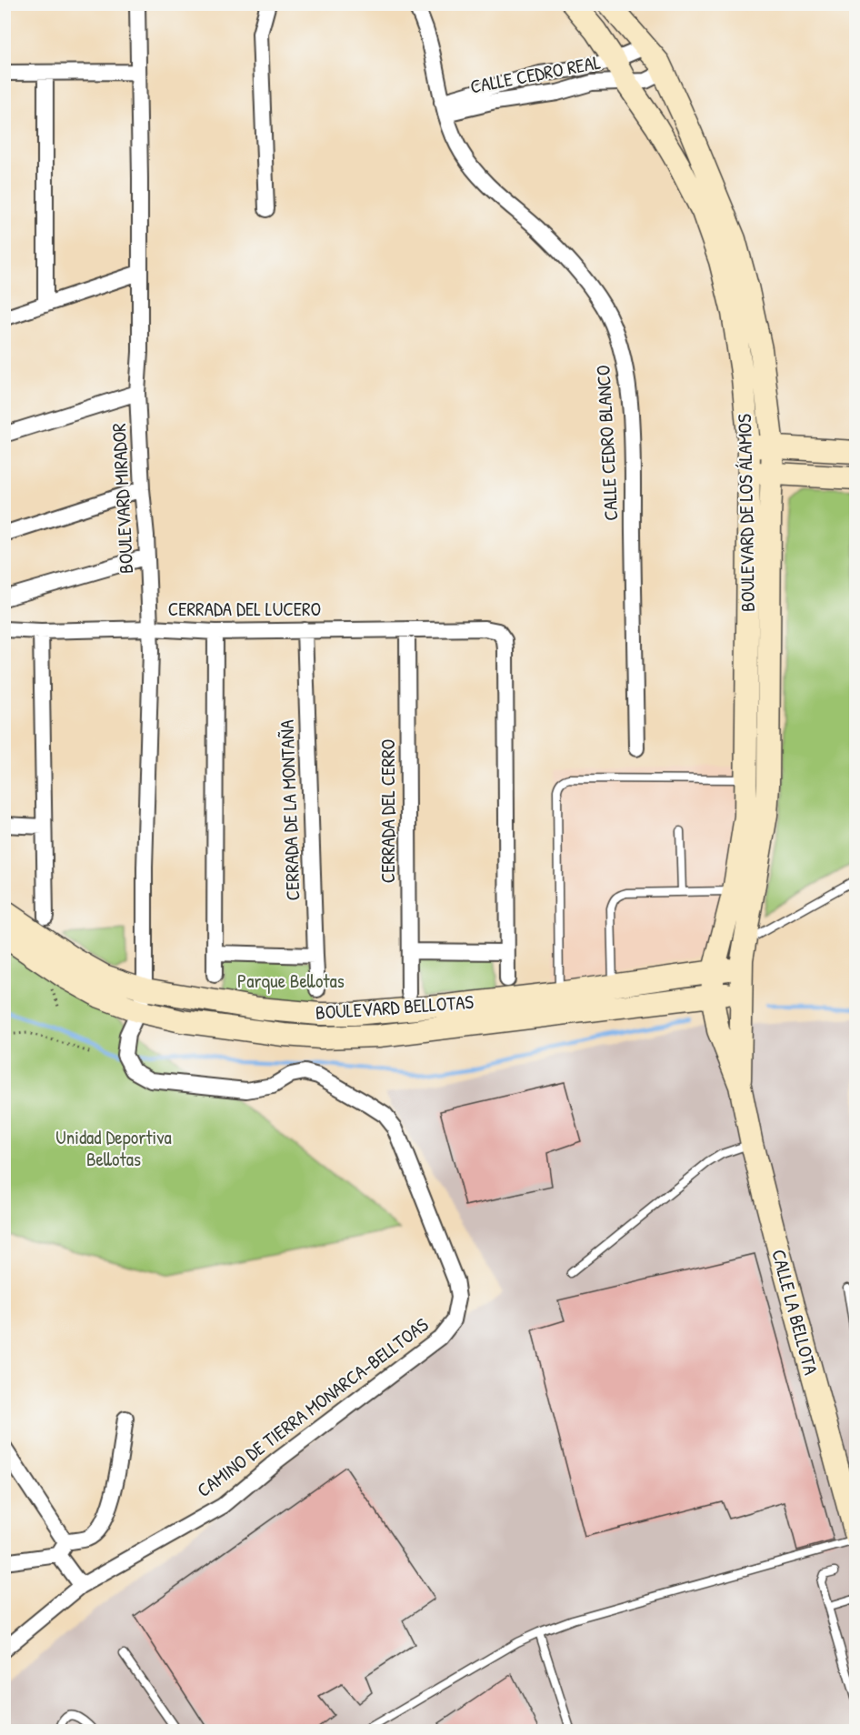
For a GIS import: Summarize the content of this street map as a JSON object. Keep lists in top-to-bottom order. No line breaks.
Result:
{"streets":{"street":["CALLE CEDRO REAL","CALLE CEDRO BLANCO","BOULEVARD MIRADOR","BOULEVARD DE LOS ÁLAMOS","CERRADA DEL LUCERO","CERRADA DE LA MONTAÑA","CERRADA DEL CERRO","BOULEVARD BELLOTAS","CALLE LA BELLOTA","CAMINO DE TIERRA MONARCA-BELLTOAS"]},"crossings":[["CALLE CEDRO REAL","CALLE CEDRO BLANCO"],["CALLE CEDRO REAL","BOULEVARD DE LOS ÁLAMOS"],["BOULEVARD MIRADOR","CERRADA DEL LUCERO"],["BOULEVARD MIRADOR","BOULEVARD BELLOTAS"],["BOULEVARD MIRADOR","CAMINO DE TIERRA MONARCA-BELLTOAS"],["BOULEVARD DE LOS ÁLAMOS","BOULEVARD BELLOTAS"],["BOULEVARD DE LOS ÁLAMOS","CALLE LA BELLOTA"],["CERRADA DEL LUCERO","CERRADA DE LA MONTAÑA"],["CERRADA DEL LUCERO","CERRADA DEL CERRO"],["CERRADA DEL CERRO","BOULEVARD BELLOTAS"],["BOULEVARD BELLOTAS","CALLE LA BELLOTA"],["BOULEVARD BELLOTAS","CAMINO DE TIERRA MONARCA-BELLTOAS"]],"parks":["Parque Bellotas","Unidad Deportiva Bellotas"]}
